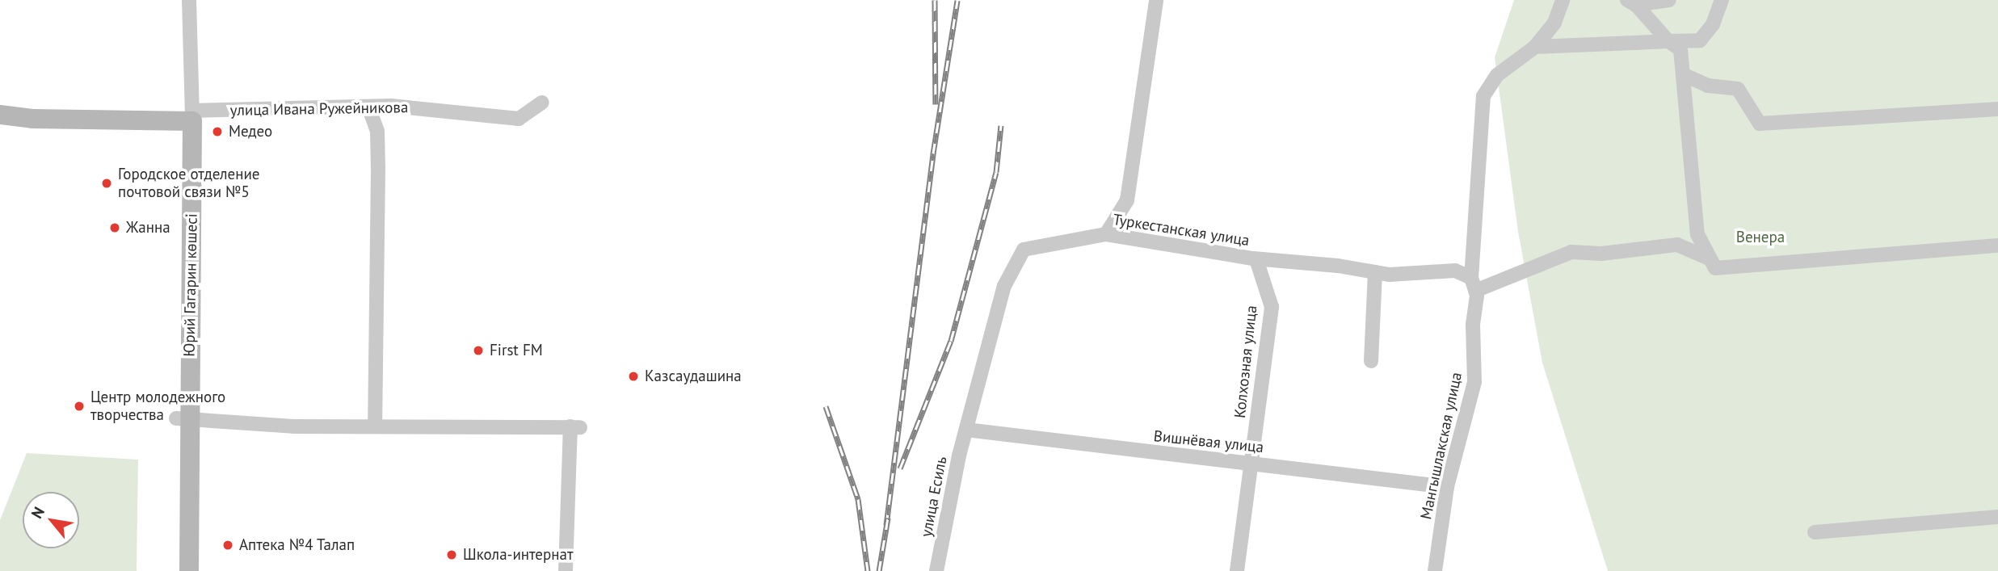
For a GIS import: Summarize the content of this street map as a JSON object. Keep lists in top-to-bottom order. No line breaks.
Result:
{"streets":{"main road":["Юрий Гагарин көшесі"],"street":["улица Ивана Ружейникова","Туркестанская улица","Колхозная улица","Вишнёвая улица","Мангышлакская улица","улица Есиль"]},"crossings":[["улица Ивана Ружейникова","Юрий Гагарин көшесі"],["Туркестанская улица","Колхозная улица"],["Туркестанская улица","Вишнёвая улица"],["Туркестанская улица","Мангышлакская улица"],["Туркестанская улица","улица Есиль"],["Колхозная улица","Вишнёвая улица"],["Вишнёвая улица","Мангышлакская улица"],["Вишнёвая улица","улица Есиль"]],"parks":["Венера"],"places":["Медео","Городское отделение почтовой связи №5","Жанна","First FM","Казсаудашина","Центр молодежного творчества","Аптека №4 Талап","Школа-интернат"],"north":"top left"}
